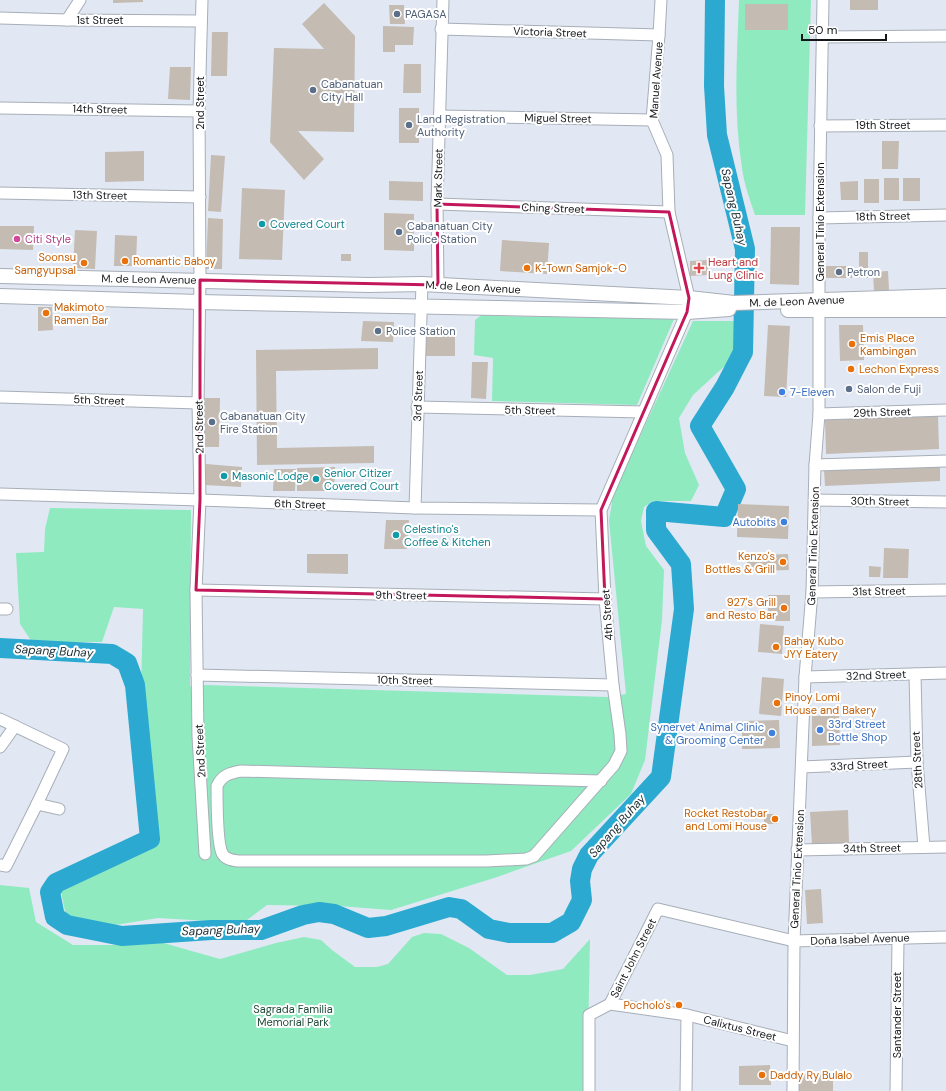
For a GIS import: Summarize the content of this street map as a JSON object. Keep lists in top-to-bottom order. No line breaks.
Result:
{"streets":{"main road":["M. de Leon Avenue"],"street":["1st Street","Victoria Street","Manuel Avenue","2nd Street","14th Street","Miguel Street","19th Street","Mark Street","13th Street","Ching Street","18th Street","General Tinio Extension","3rd Street","5th Street","29th Street","30th Street","6th Street","31st Street","9th Street","4th Street","32nd Street","10th Street","28th Street","33rd Street","34th Street","Doña Isabel Avenue","Saint John Street","Santander Street","Calixtus Street"]},"crossings":[["1st Street","2nd Street"],["Victoria Street","Manuel Avenue"],["Victoria Street","Mark Street"],["Manuel Avenue","Miguel Street"],["Manuel Avenue","Ching Street"],["Manuel Avenue","M. de Leon Avenue"],["Manuel Avenue","4th Street"],["2nd Street","14th Street"],["2nd Street","13th Street"],["2nd Street","M. de Leon Avenue"],["2nd Street","5th Street"],["2nd Street","6th Street"],["2nd Street","9th Street"],["2nd Street","10th Street"],["Miguel Street","Mark Street"],["19th Street","General Tinio Extension"],["Mark Street","Ching Street"],["Mark Street","M. de Leon Avenue"],["18th Street","General Tinio Extension"],["General Tinio Extension","M. de Leon Avenue"],["General Tinio Extension","29th Street"],["General Tinio Extension","30th Street"],["General Tinio Extension","31st Street"],["General Tinio Extension","32nd Street"],["General Tinio Extension","33rd Street"],["General Tinio Extension","34th Street"],["General Tinio Extension","Doña Isabel Avenue"],["General Tinio Extension","Calixtus Street"],["M. de Leon Avenue","3rd Street"],["M. de Leon Avenue","4th Street"],["3rd Street","5th Street"],["3rd Street","6th Street"],["5th Street","4th Street"],["6th Street","4th Street"],["9th Street","4th Street"],["4th Street","10th Street"],["32nd Street","28th Street"],["28th Street","33rd Street"],["28th Street","34th Street"],["Doña Isabel Avenue","Saint John Street"],["Doña Isabel Avenue","Santander Street"],["Saint John Street","Calixtus Street"]],"water":["Sapang Buhay"],"parks":["Sagrada Familia Memorial Park"],"places":{"other":["PAGASA","Cabanatuan City Hall","Land Registration Authority","Covered Court","Cabanatuan City Police Station","Citi Style","Romantic Baboy","Soonsu Samgyupsal","K-Town Samjok-O","Petron","Makimoto Ramen Bar","Police Station","Emis Place Kambingan","Lechon Express","Salon de Fuji","7-Eleven","Cabanatuan City Fire Station","Masonic Lodge","Senior Citizer Covered Court","Autobits","Celestino's Coffee & Kitchen","Kenzo's Bottles & Grill","927's Grill and Resto Bar","Bahay Kubo JYY Eatery","Pinoy Lomi House and Bakery","33rd Street Bottle Shop","Synervet Animal Clinic & Grooming Center","Rocket Restobar and Lomi House","Pocholo's","Daddy Ry Bulalo"],"health":["Heart and Lung Clinic"]},"scale_bar":"50 m"}
